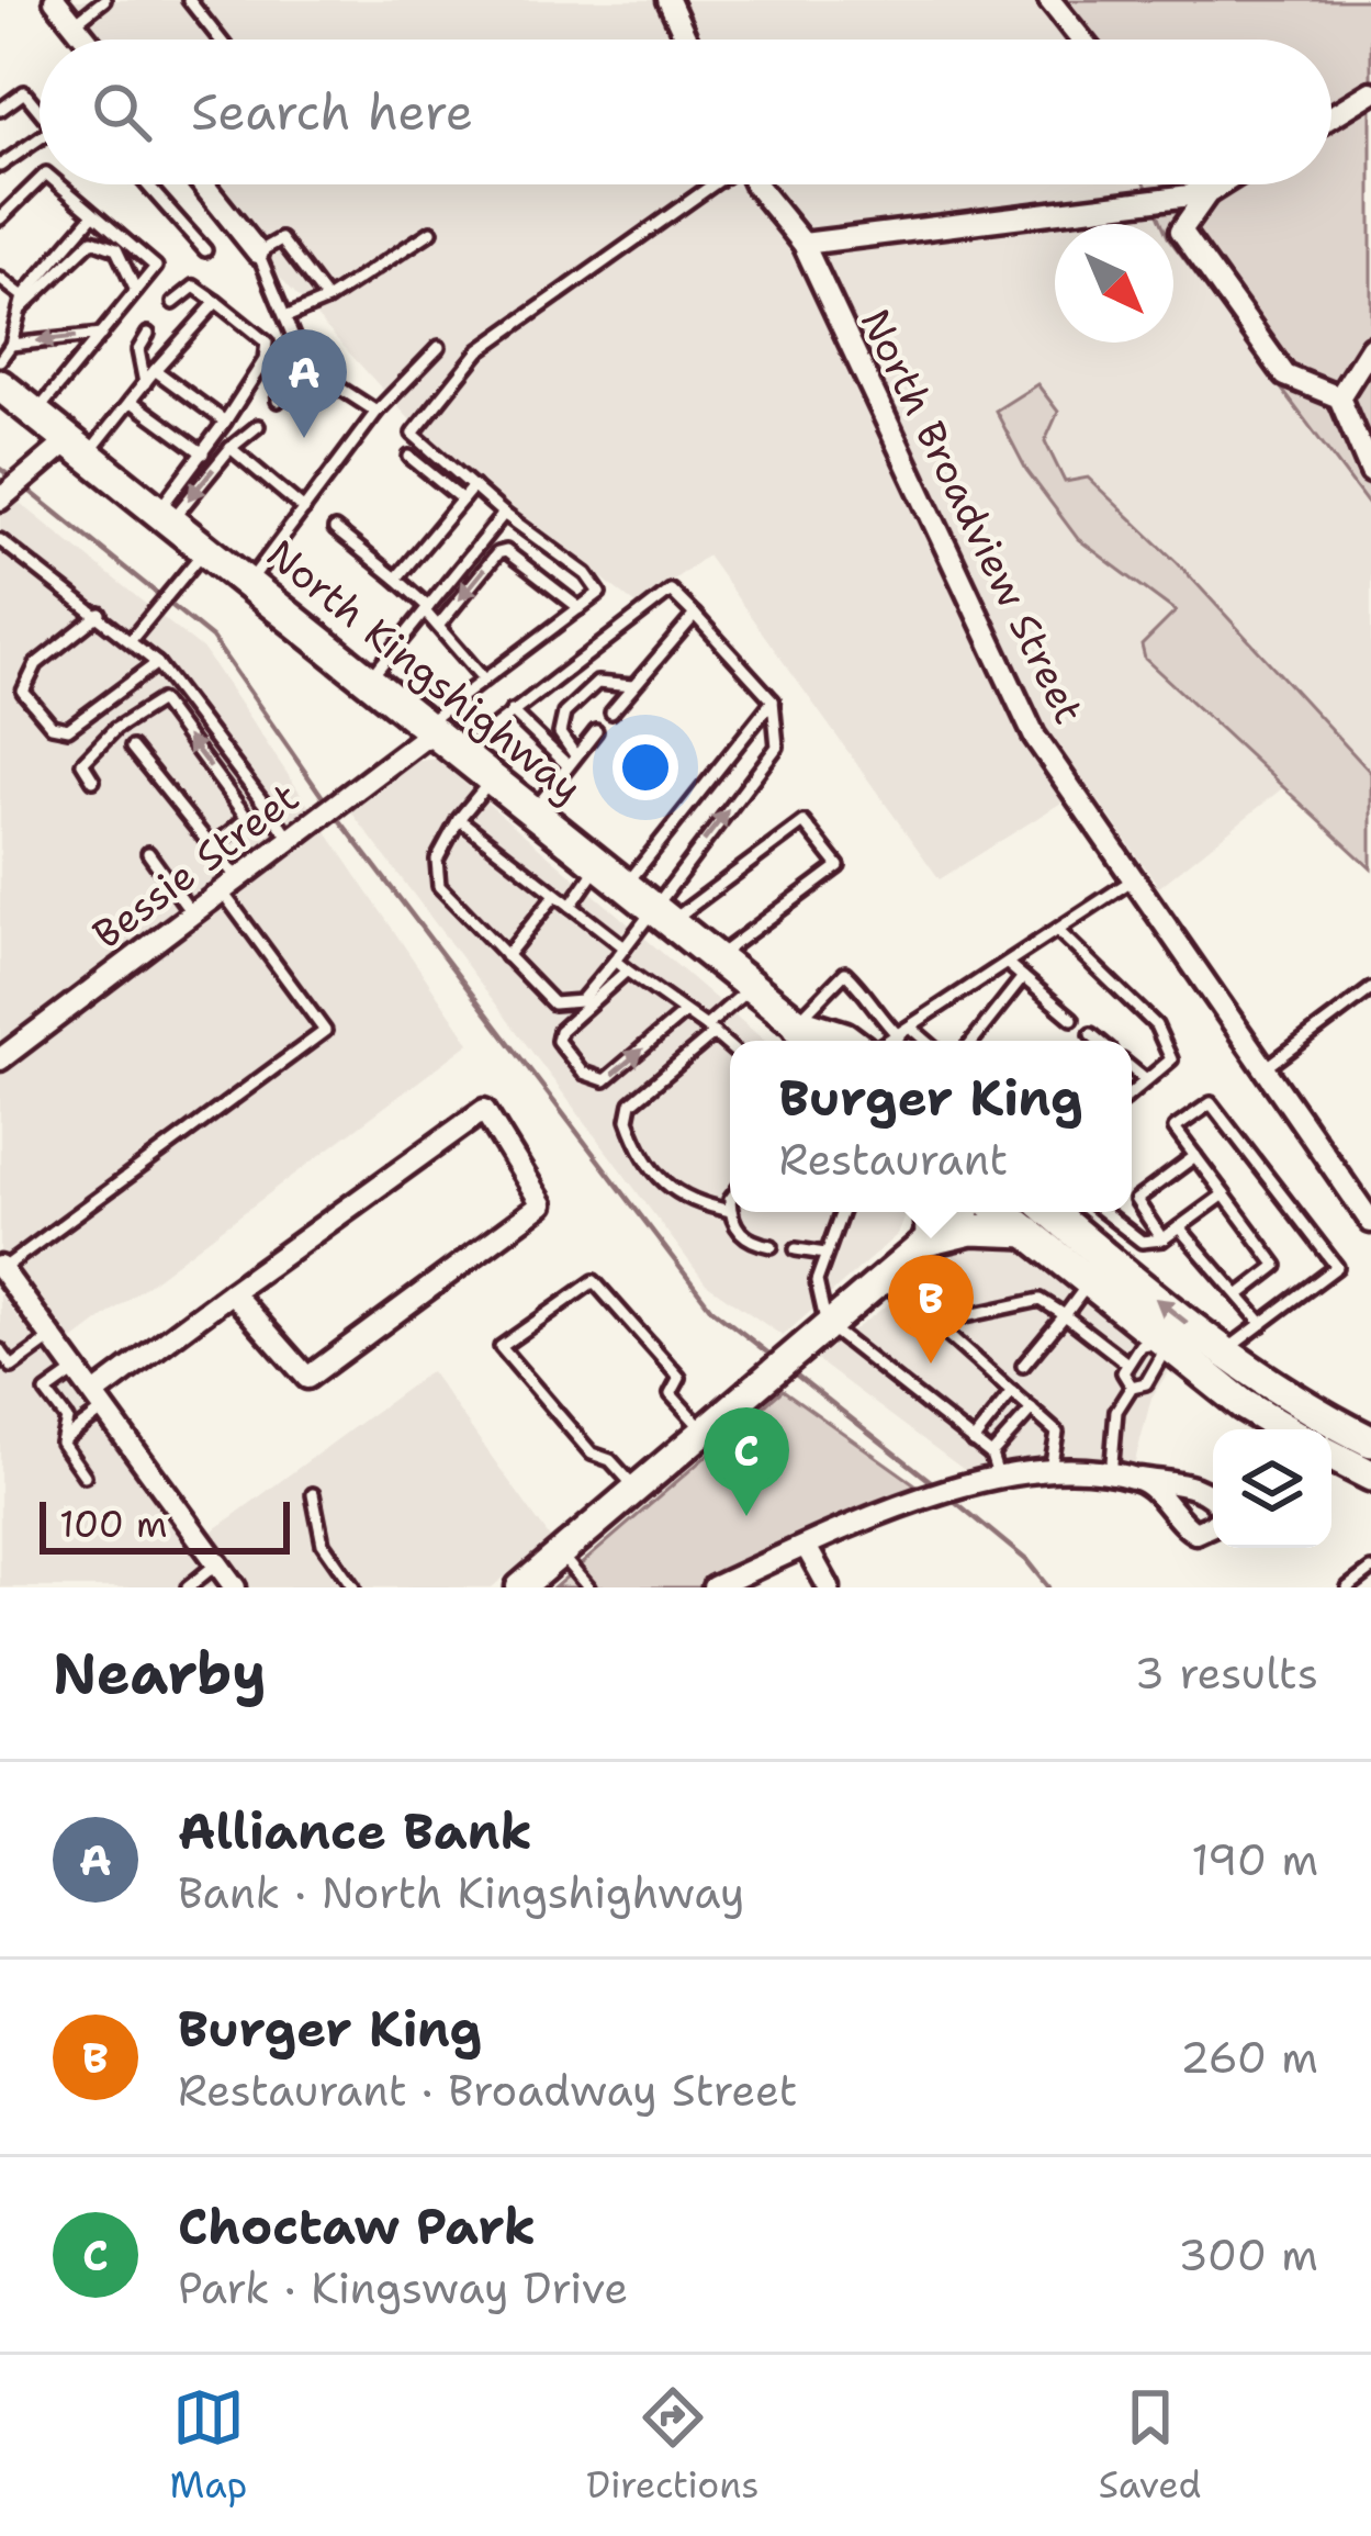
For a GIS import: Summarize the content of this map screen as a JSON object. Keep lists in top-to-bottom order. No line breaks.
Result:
{"streets":{"main road":["North Kingshighway"],"street":["North Broadview Street","Bessie Street"]},"crossings":[["North Kingshighway","Bessie Street"]],"scale_bar":"100 m","north":"bottom right","page":{"search":"Search here","pins":["A","B","C"],"popup":["Burger King","Restaurant"],"scale":"100 m","heading":["Nearby","3 results"],"list":[{"mark":"A","name":"Alliance Bank","note":"Bank · North Kingshighway","value":"190 m"},{"mark":"B","name":"Burger King","note":"Restaurant · Broadway Street","value":"260 m"},{"mark":"C","name":"Choctaw Park","note":"Park · Kingsway Drive","value":"300 m"}],"nav":["Map","Directions","Saved"]}}
